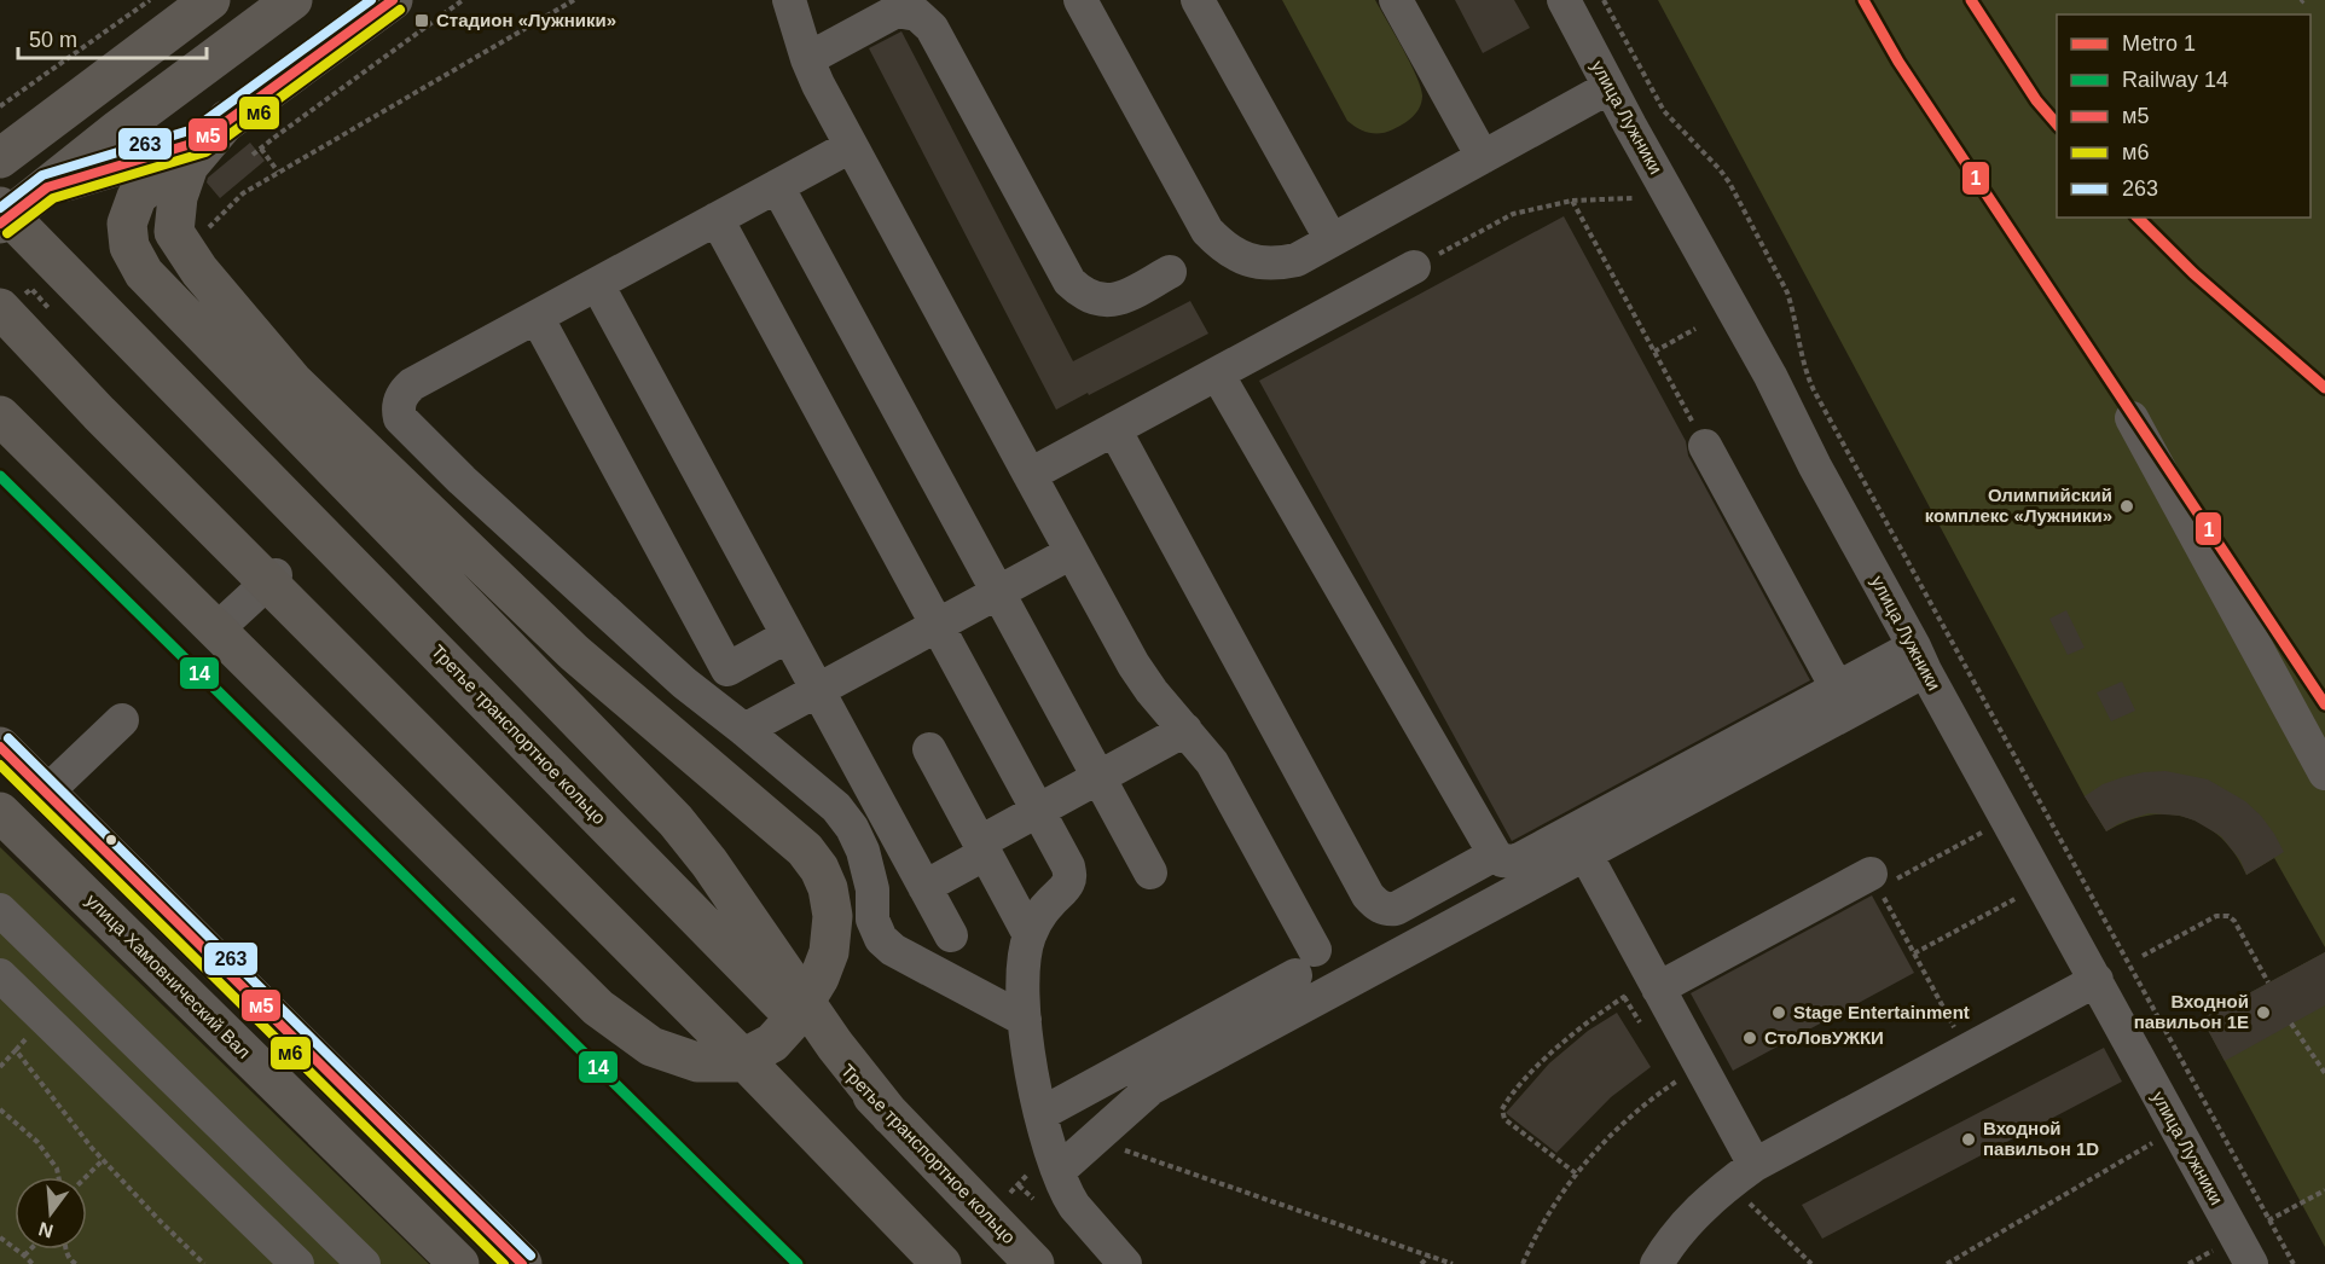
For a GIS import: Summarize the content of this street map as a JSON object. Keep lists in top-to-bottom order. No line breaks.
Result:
{"streets":{"main road":["Третье транспортное кольцо","улица Хамовнический Вал"],"street":["улица Лужники"]},"places":{"transit":["Стадион «Лужники»"],"other":["Олимпийский комплекс «Лужники»","Stage Entertainment","Входной павильон 1E","СтоЛовУЖКИ","Входной павильон 1D"]},"lines":["metro line 1","transit line м5","transit line 263","transit line м6","rail line 14"],"legend":["Metro 1","Railway 14","м5","м6","263"],"scale_bar":"50 m","north":"bottom"}
